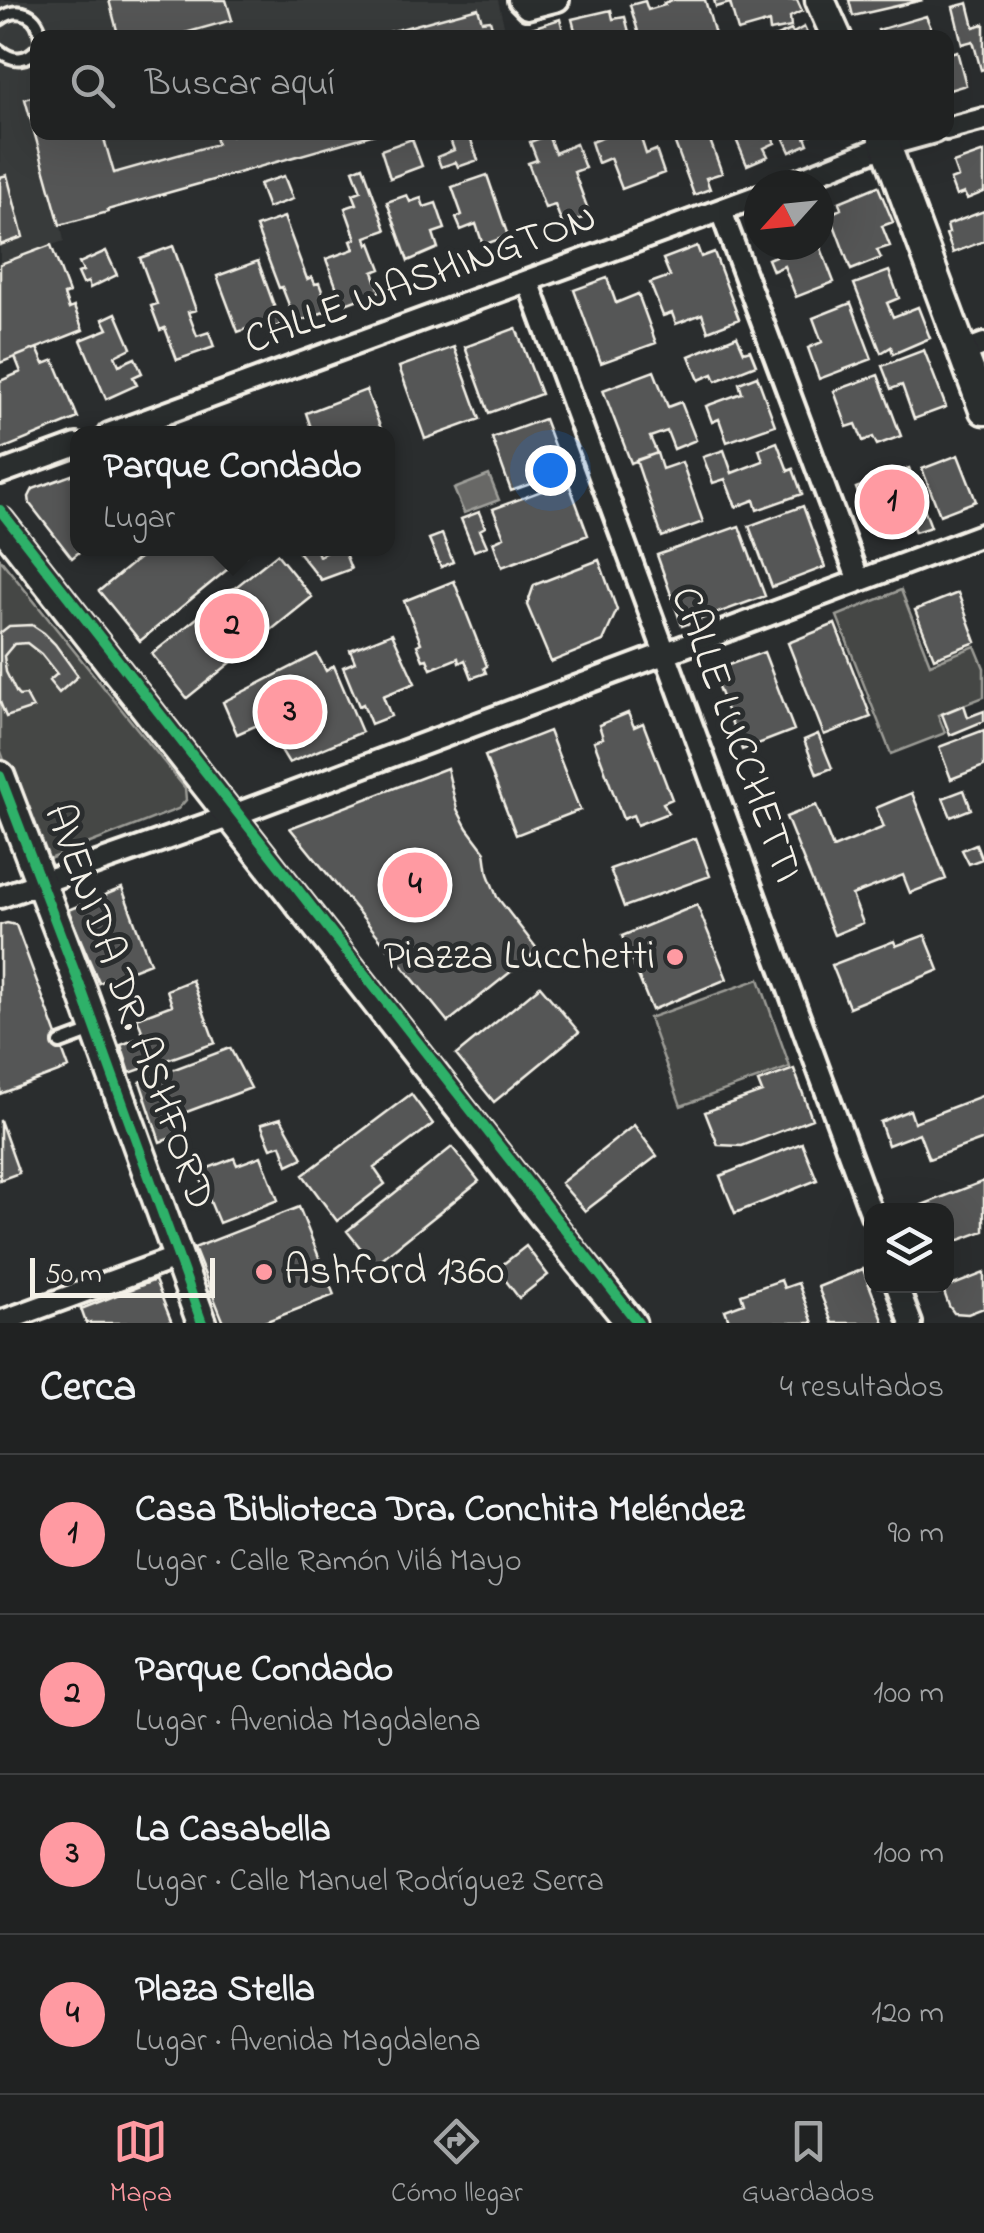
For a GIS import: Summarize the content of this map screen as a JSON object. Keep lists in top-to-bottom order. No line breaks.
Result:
{"streets":{"street":["CALLE WASHINGTON","CALLE LUCCHETTI","AVENIDA DR. ASHFORD"]},"crossings":[["CALLE WASHINGTON","CALLE LUCCHETTI"]],"places":["Piazza Lucchetti","Ashford 1360"],"scale_bar":"50 m","north":"bottom left","page":{"search":"Buscar aquí","popup":["Parque Condado","Lugar"],"pins":["1","2","3","4"],"scale":"50 m","heading":["Cerca","4 resultados"],"list":[{"mark":"1","name":"Casa Biblioteca Dra. Conchita Meléndez","note":"Lugar · Calle Ramón Vilá Mayo","value":"90 m"},{"mark":"2","name":"Parque Condado","note":"Lugar · Avenida Magdalena","value":"100 m"},{"mark":"3","name":"La Casabella","note":"Lugar · Calle Manuel Rodríguez Serra","value":"100 m"},{"mark":"4","name":"Plaza Stella","note":"Lugar · Avenida Magdalena","value":"120 m"}],"nav":["Mapa","Cómo llegar","Guardados"]}}
